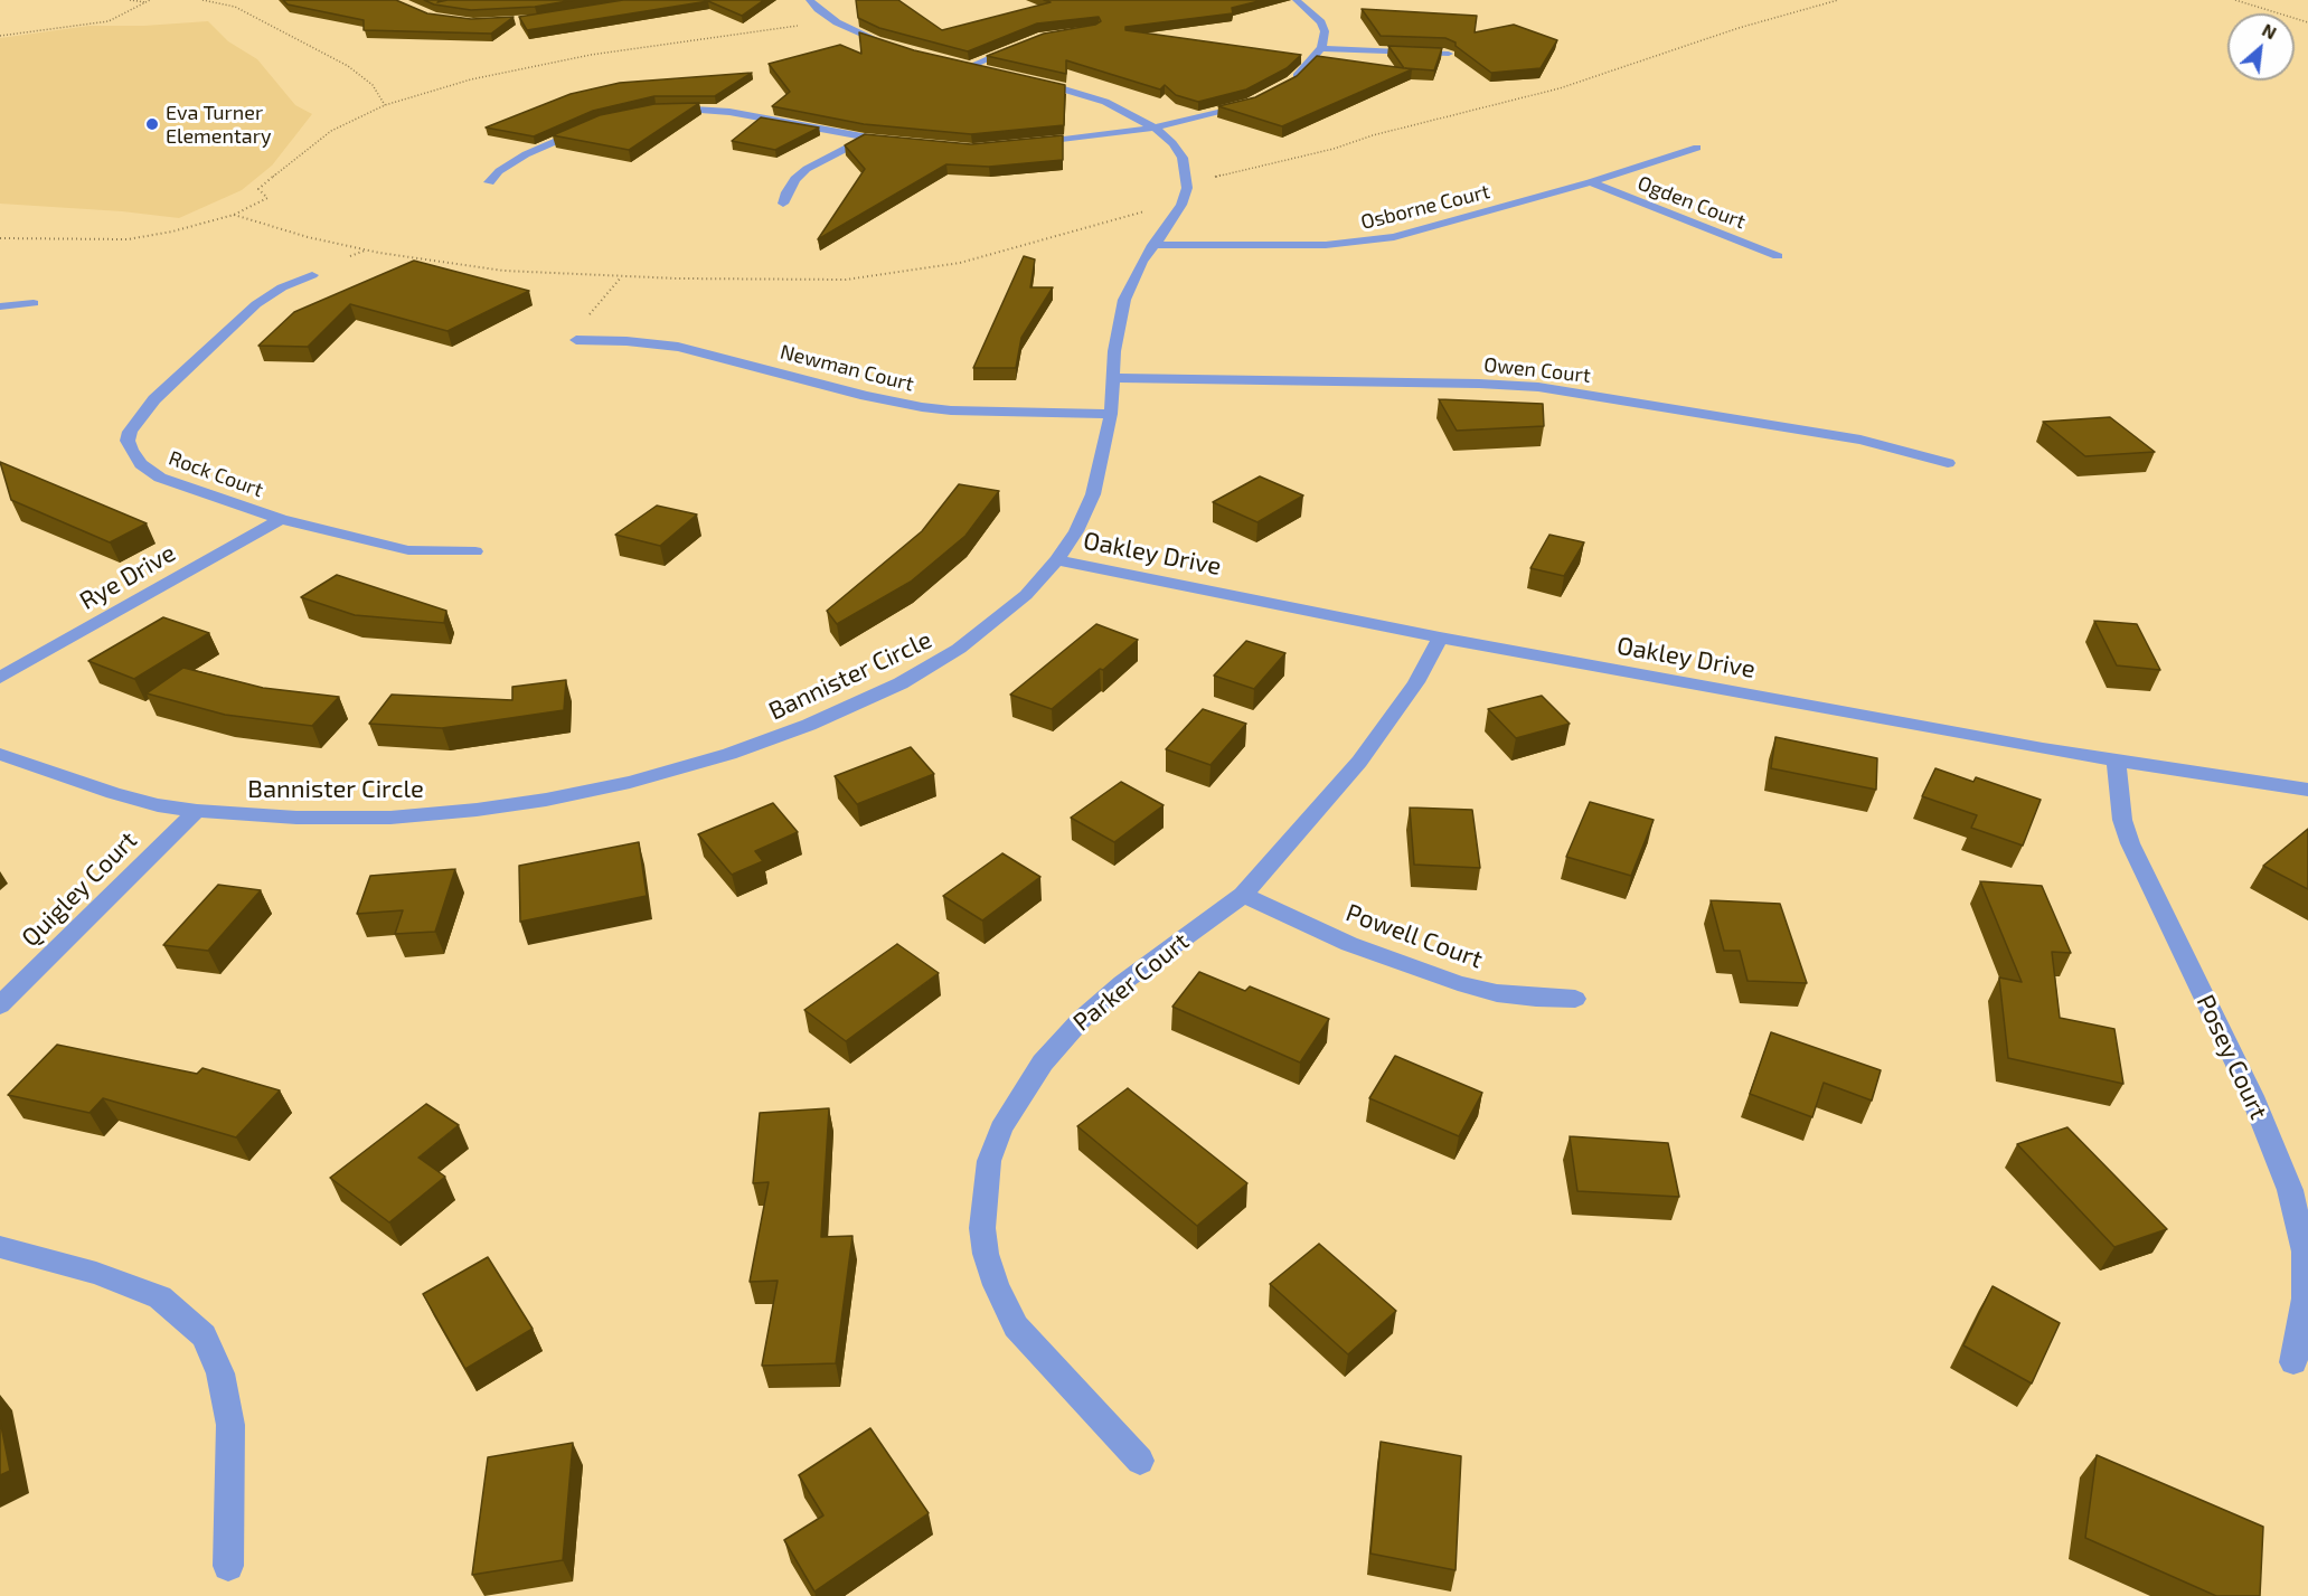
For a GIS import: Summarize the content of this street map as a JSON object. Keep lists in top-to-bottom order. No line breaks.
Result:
{"streets":{"street":["Ogden Court","Osborne Court","Newman Court","Owen Court","Rock Court","Oakley Drive","Rye Drive","Bannister Circle","Quigley Court","Powell Court","Parker Court","Posey Court"]},"crossings":[["Ogden Court","Osborne Court"],["Osborne Court","Bannister Circle"],["Newman Court","Bannister Circle"],["Owen Court","Bannister Circle"],["Rock Court","Rye Drive"],["Oakley Drive","Bannister Circle"],["Oakley Drive","Parker Court"],["Oakley Drive","Posey Court"],["Bannister Circle","Quigley Court"],["Powell Court","Parker Court"]],"places":["Eva Turner Elementary"],"north":"top right"}
